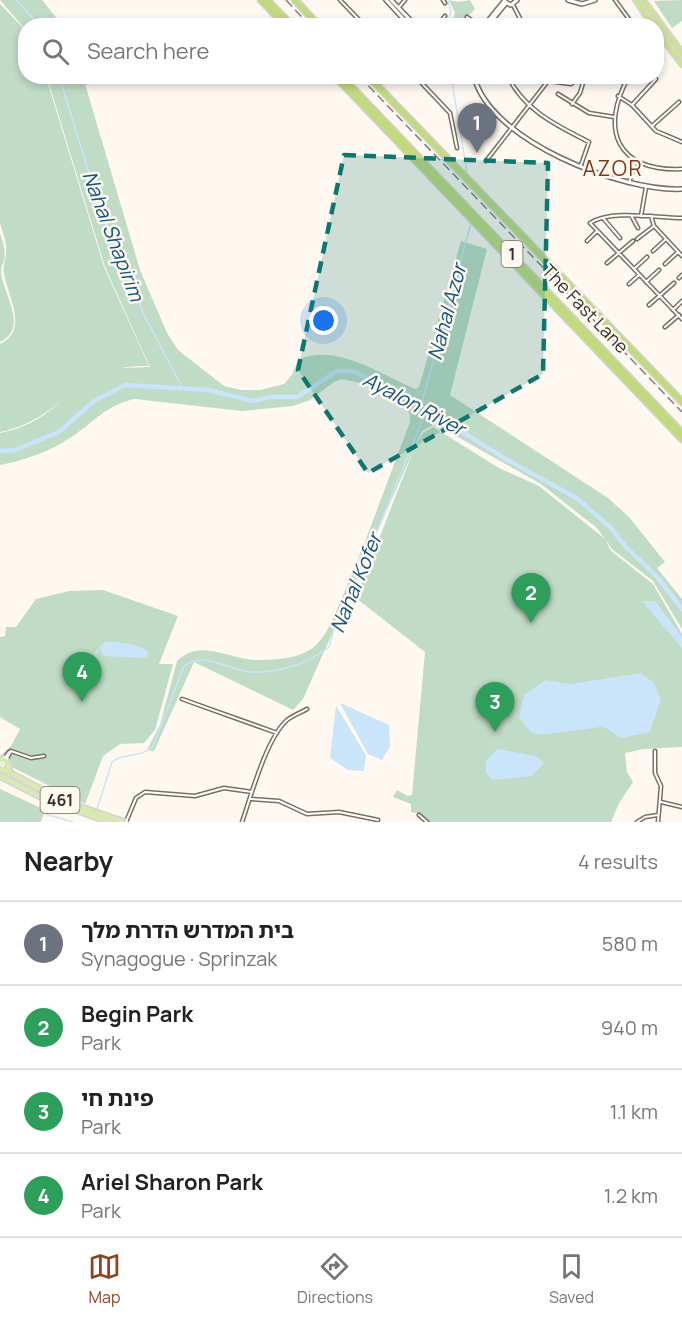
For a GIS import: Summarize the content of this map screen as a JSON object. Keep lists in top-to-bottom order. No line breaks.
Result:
{"streets":{"highway":["1","The Fast Lane"],"main road":["461"]},"districts":["AZOR"],"water":["Nahal Shapirim","Nahal Azor","Ayalon River","Nahal Kofer"],"page":{"search":"Search here","pins":["1","2","4","3"],"heading":["Nearby","4 results"],"list":[{"mark":"1","name":"בית המדרש הדרת מלך","note":"Synagogue · Sprinzak","value":"580 m"},{"mark":"2","name":"Begin Park","note":"Park","value":"940 m"},{"mark":"3","name":"פינת חי","note":"Park","value":"1.1 km"},{"mark":"4","name":"Ariel Sharon Park","note":"Park","value":"1.2 km"}],"nav":["Map","Directions","Saved"]}}
